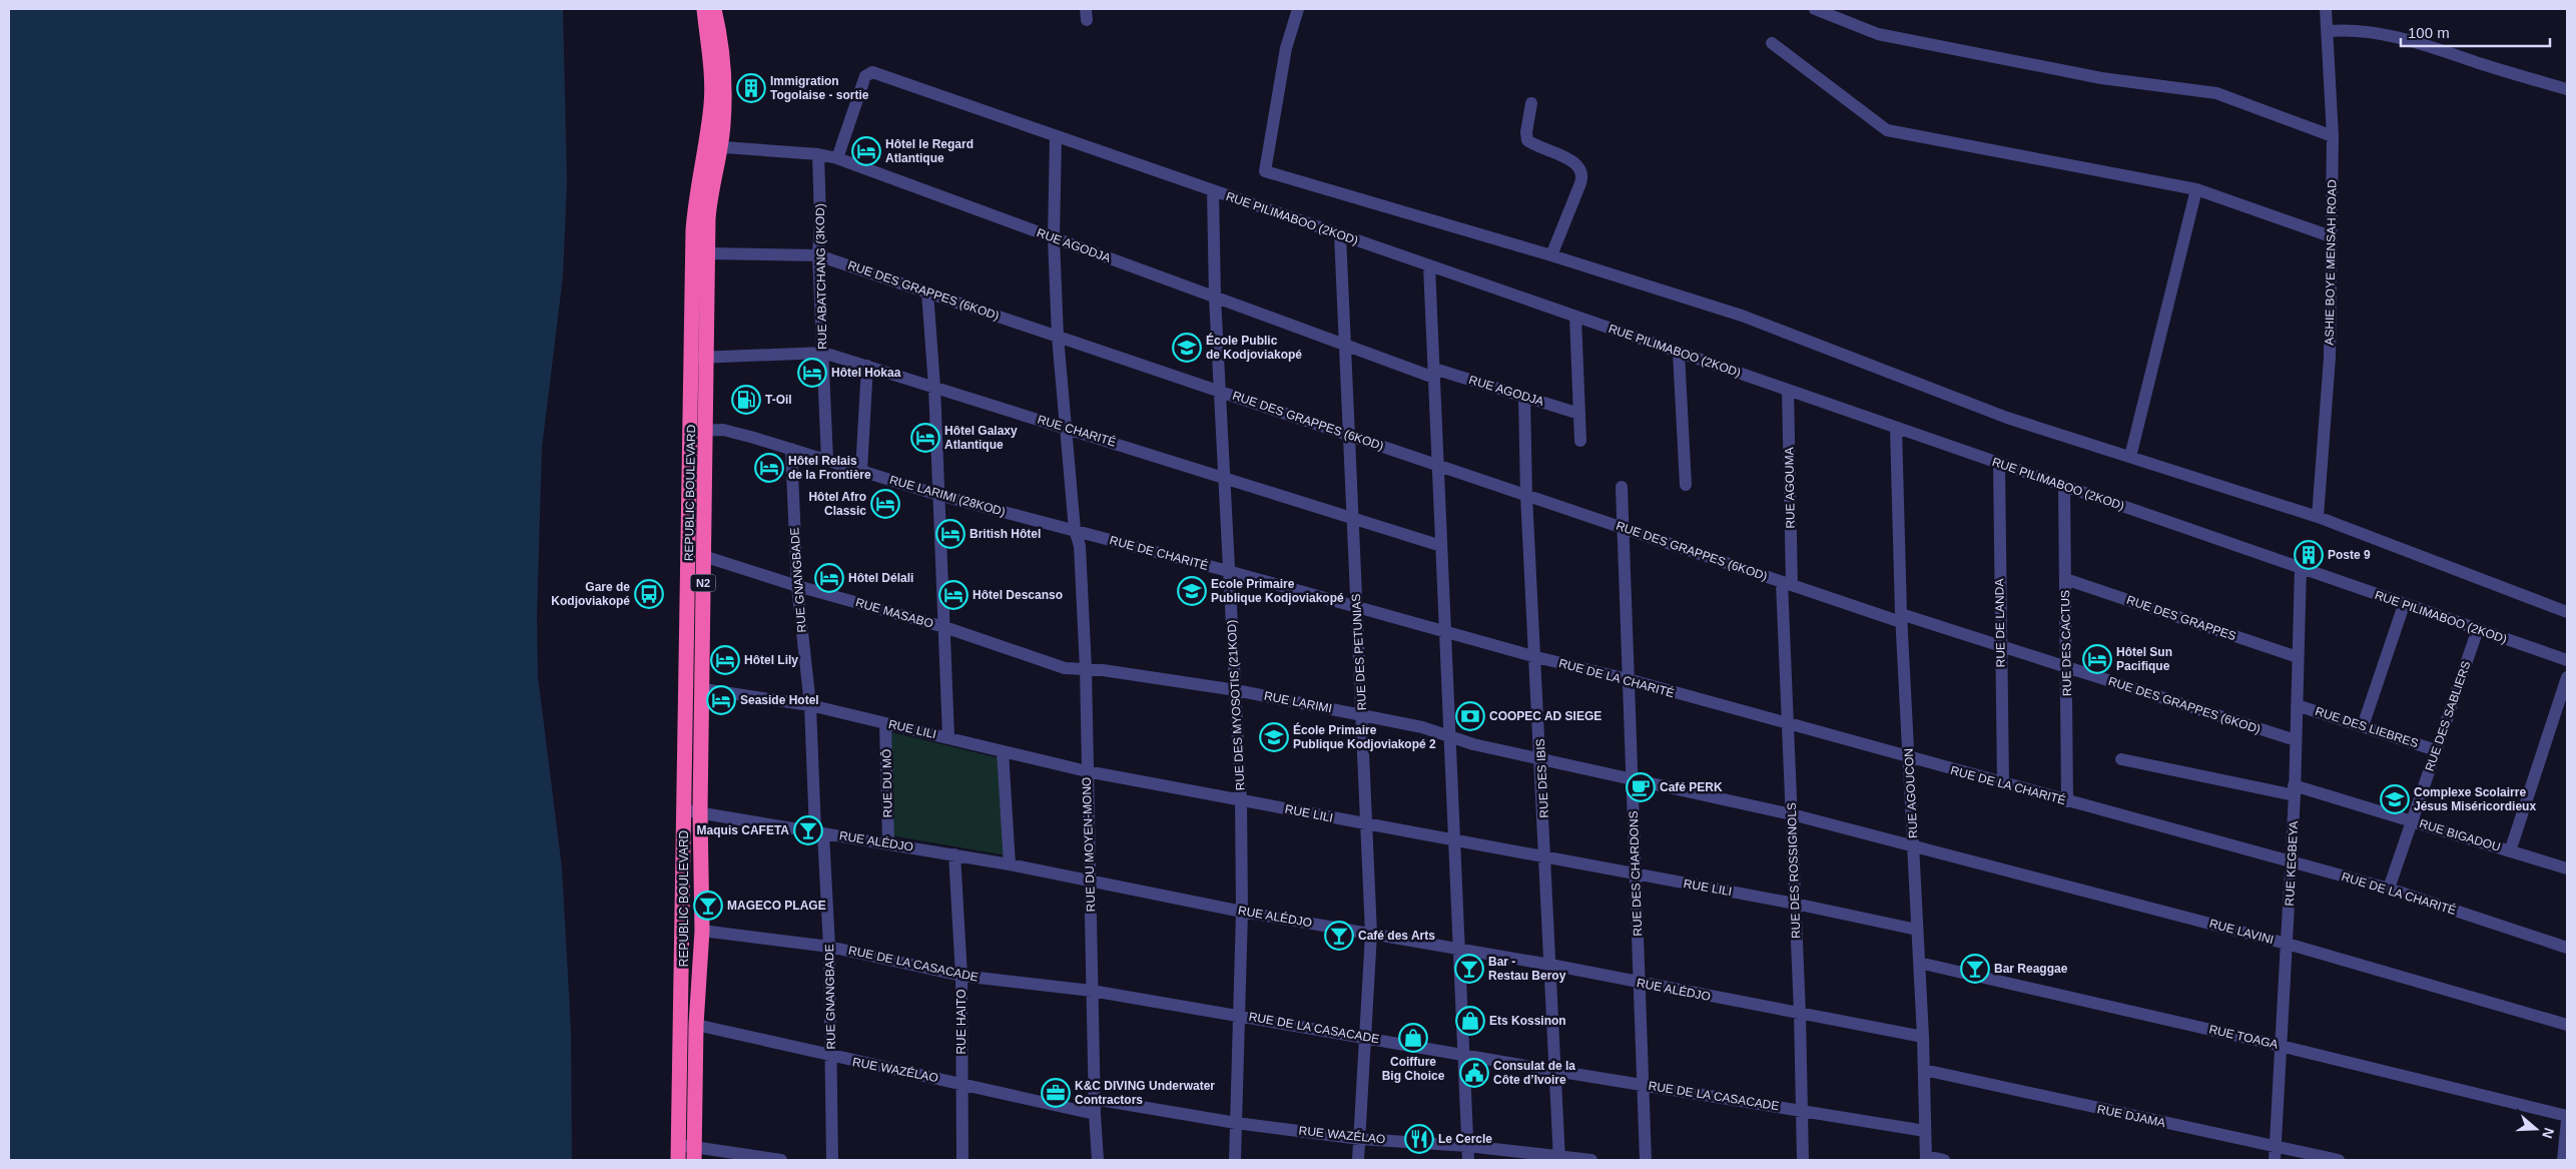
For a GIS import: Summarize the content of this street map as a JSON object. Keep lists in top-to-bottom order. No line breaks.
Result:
{"streets":{"highway":["REPUBLIC BOULEVARD","N2"],"street":["RUE PILIMABOO (2KOD)","RUE AGODJA","ASHIE BOYE MENSAH ROAD","RUE ABATCHANG (3KOD)","RUE DES GRAPPES (6KOD)","RUE CHARITÉ","RUE AGOUMA","RUE LARIMI (28KOD)","RUE DE CHARITÉ","RUE GNANGBADE","RUE MASABO","RUE DES GRAPPES","RUE DE LANDA","RUE DES CACTUS","RUE DES PETUNIAS","RUE DE LA CHARITÉ","RUE LARIMI","RUE DES MYOSOTIS (21KOD)","RUE DES SABLIERS","RUE DES LIEBRES","RUE LILI","RUE DES IBIS","RUE DU MÔ","RUE AGOUCON","RUE BIGADOU","RUE ALÉDJO","RUE DU MOYEN-MONO","RUE KEGBEYA","RUE DES ROSSIGNOLS","RUE DES CHARDONS","RUE LAVINI","RUE DE LA CASACADE","RUE HAITO","RUE TOAGA","RUE WAZÉLAO","RUE DJAMA"]},"crossings":[["RUE PILIMABOO (2KOD)","RUE AGODJA"],["RUE PILIMABOO (2KOD)","RUE AGOUMA"],["RUE PILIMABOO (2KOD)","RUE DE LANDA"],["RUE PILIMABOO (2KOD)","RUE DES CACTUS"],["RUE PILIMABOO (2KOD)","RUE DES PETUNIAS"],["RUE PILIMABOO (2KOD)","RUE DES MYOSOTIS (21KOD)"],["RUE PILIMABOO (2KOD)","RUE DES SABLIERS"],["RUE PILIMABOO (2KOD)","RUE AGOUCON"],["RUE PILIMABOO (2KOD)","RUE DU MOYEN-MONO"],["RUE PILIMABOO (2KOD)","RUE KEGBEYA"],["RUE AGODJA","RUE ABATCHANG (3KOD)"],["RUE AGODJA","REPUBLIC BOULEVARD"],["RUE AGODJA","RUE DES PETUNIAS"],["RUE AGODJA","RUE DES MYOSOTIS (21KOD)"],["RUE AGODJA","RUE DES IBIS"],["RUE AGODJA","RUE DU MOYEN-MONO"],["RUE ABATCHANG (3KOD)","RUE DES GRAPPES (6KOD)"],["RUE ABATCHANG (3KOD)","RUE CHARITÉ"],["RUE ABATCHANG (3KOD)","RUE LARIMI (28KOD)"],["RUE DES GRAPPES (6KOD)","RUE AGOUMA"],["RUE DES GRAPPES (6KOD)","REPUBLIC BOULEVARD"],["RUE DES GRAPPES (6KOD)","RUE DE LANDA"],["RUE DES GRAPPES (6KOD)","RUE DES CACTUS"],["RUE DES GRAPPES (6KOD)","RUE DES PETUNIAS"],["RUE DES GRAPPES (6KOD)","RUE DES MYOSOTIS (21KOD)"],["RUE DES GRAPPES (6KOD)","RUE DES IBIS"],["RUE DES GRAPPES (6KOD)","RUE AGOUCON"],["RUE DES GRAPPES (6KOD)","RUE DU MOYEN-MONO"],["RUE DES GRAPPES (6KOD)","RUE KEGBEYA"],["RUE DES GRAPPES (6KOD)","RUE DES ROSSIGNOLS"],["RUE DES GRAPPES (6KOD)","RUE DES CHARDONS"],["RUE CHARITÉ","REPUBLIC BOULEVARD"],["RUE CHARITÉ","RUE DES PETUNIAS"],["RUE CHARITÉ","RUE DES MYOSOTIS (21KOD)"],["RUE CHARITÉ","RUE DU MOYEN-MONO"],["RUE AGOUMA","RUE DES ROSSIGNOLS"],["REPUBLIC BOULEVARD","RUE LARIMI (28KOD)"],["REPUBLIC BOULEVARD","RUE MASABO"],["REPUBLIC BOULEVARD","RUE LILI"],["REPUBLIC BOULEVARD","RUE ALÉDJO"],["REPUBLIC BOULEVARD","RUE DE LA CASACADE"],["REPUBLIC BOULEVARD","RUE WAZÉLAO"],["RUE LARIMI (28KOD)","RUE DE CHARITÉ"],["RUE LARIMI (28KOD)","RUE GNANGBADE"],["RUE LARIMI (28KOD)","RUE DU MOYEN-MONO"],["RUE DE CHARITÉ","RUE DES PETUNIAS"],["RUE DE CHARITÉ","RUE DE LA CHARITÉ"],["RUE DE CHARITÉ","RUE DES MYOSOTIS (21KOD)"],["RUE DE CHARITÉ","RUE DU MOYEN-MONO"],["RUE GNANGBADE","RUE MASABO"],["RUE GNANGBADE","RUE LILI"],["RUE GNANGBADE","RUE ALÉDJO"],["RUE GNANGBADE","RUE DE LA CASACADE"],["RUE GNANGBADE","RUE WAZÉLAO"],["RUE MASABO","RUE LARIMI"],["RUE MASABO","RUE DU MOYEN-MONO"],["RUE DES GRAPPES","RUE DES CACTUS"],["RUE DES GRAPPES","RUE KEGBEYA"],["RUE DE LANDA","RUE DE LA CHARITÉ"],["RUE DES CACTUS","RUE DE LA CHARITÉ"],["RUE DES PETUNIAS","RUE LARIMI"],["RUE DES PETUNIAS","RUE LILI"],["RUE DES PETUNIAS","RUE ALÉDJO"],["RUE DES PETUNIAS","RUE DE LA CASACADE"],["RUE DES PETUNIAS","RUE WAZÉLAO"],["RUE DE LA CHARITÉ","RUE DES SABLIERS"],["RUE DE LA CHARITÉ","RUE DES IBIS"],["RUE DE LA CHARITÉ","RUE AGOUCON"],["RUE DE LA CHARITÉ","RUE KEGBEYA"],["RUE DE LA CHARITÉ","RUE DES ROSSIGNOLS"],["RUE DE LA CHARITÉ","RUE DES CHARDONS"],["RUE LARIMI","RUE DES MYOSOTIS (21KOD)"],["RUE LARIMI","RUE DES IBIS"],["RUE LARIMI","RUE DU MOYEN-MONO"],["RUE LARIMI","RUE DES CHARDONS"],["RUE LARIMI","RUE LAVINI"],["RUE DES MYOSOTIS (21KOD)","RUE LILI"],["RUE DES MYOSOTIS (21KOD)","RUE ALÉDJO"],["RUE DES MYOSOTIS (21KOD)","RUE DE LA CASACADE"],["RUE DES MYOSOTIS (21KOD)","RUE WAZÉLAO"],["RUE DES SABLIERS","RUE DES LIEBRES"],["RUE DES SABLIERS","RUE BIGADOU"],["RUE DES LIEBRES","RUE KEGBEYA"],["RUE LILI","RUE DES IBIS"],["RUE LILI","RUE DU MÔ"],["RUE LILI","RUE AGOUCON"],["RUE LILI","RUE DU MOYEN-MONO"],["RUE LILI","RUE DES ROSSIGNOLS"],["RUE LILI","RUE DES CHARDONS"],["RUE DES IBIS","RUE ALÉDJO"],["RUE DES IBIS","RUE DE LA CASACADE"],["RUE DES IBIS","RUE WAZÉLAO"],["RUE DU MÔ","RUE ALÉDJO"],["RUE AGOUCON","RUE ALÉDJO"],["RUE AGOUCON","RUE LAVINI"],["RUE AGOUCON","RUE DE LA CASACADE"],["RUE AGOUCON","RUE TOAGA"],["RUE AGOUCON","RUE DJAMA"],["RUE BIGADOU","RUE KEGBEYA"],["RUE ALÉDJO","RUE DU MOYEN-MONO"],["RUE ALÉDJO","RUE DES ROSSIGNOLS"],["RUE ALÉDJO","RUE DES CHARDONS"],["RUE ALÉDJO","RUE HAITO"],["RUE DU MOYEN-MONO","RUE DE LA CASACADE"],["RUE DU MOYEN-MONO","RUE WAZÉLAO"],["RUE KEGBEYA","RUE LAVINI"],["RUE KEGBEYA","RUE TOAGA"],["RUE KEGBEYA","RUE DJAMA"],["RUE DES ROSSIGNOLS","RUE LAVINI"],["RUE DES ROSSIGNOLS","RUE DE LA CASACADE"],["RUE DES CHARDONS","RUE LAVINI"],["RUE DES CHARDONS","RUE DE LA CASACADE"],["RUE DE LA CASACADE","RUE HAITO"],["RUE HAITO","RUE WAZÉLAO"]],"places":{"building":["Immigration Togolaise - sortie","Poste 9"],"hotel":["Hôtel le Regard Atlantique","Hôtel Hokaa","Hôtel Galaxy Atlantique","Hôtel Relais de la Frontière","Hôtel Afro Classic","British Hôtel","Hôtel Délali","Hôtel Descanso","Hôtel Sun Pacifique","Hôtel Lily","Seaside Hotel"],"school or university":["École Public de Kodjoviakopé","Ecole Primaire Publique Kodjoviakopé","École Primaire Publique Kodjoviakopé 2","Complexe Scolairre Jésus Miséricordieux"],"fuel station":["T-Oil"],"bus stop":["Gare de Kodjoviakopé"],"bank":["COOPEC AD SIEGE"],"cafe":["Café PERK"],"bar":["Maquis CAFETA","MAGECO PLAGE","Café des Arts","Bar - Restau Beroy","Bar Reaggae"],"shop":["Ets Kossinon","Coiffure Big Choice"],"public building":["Consulat de la Côte d’Ivoire"],"office":["K&C DIVING Underwater Contractors"],"restaurant":["Le Cercle"]},"scale_bar":"100 m","north":"right"}
